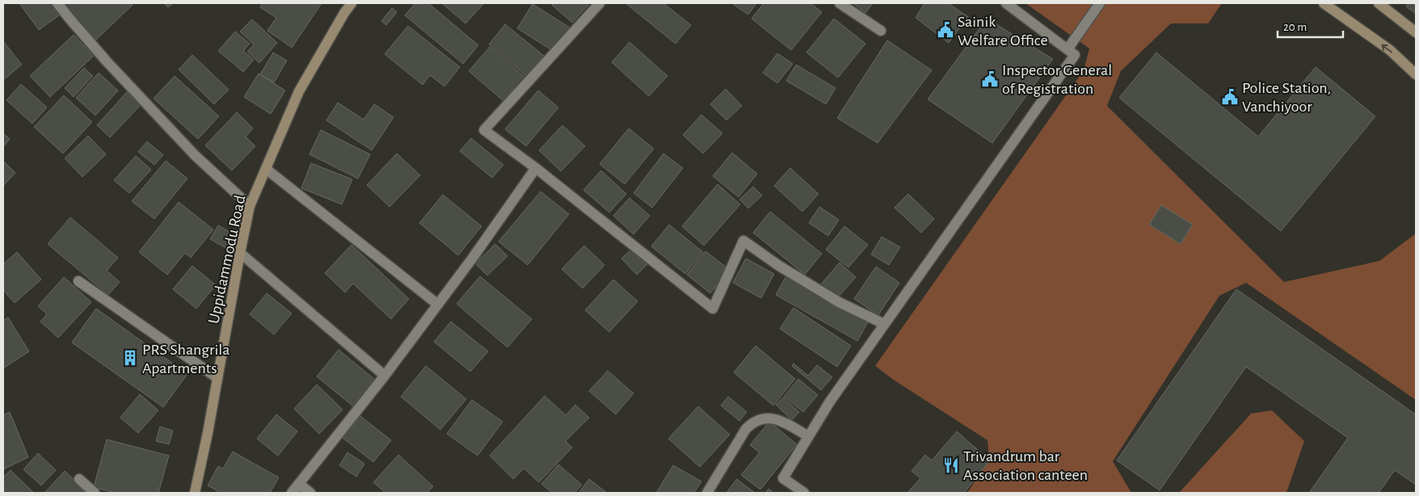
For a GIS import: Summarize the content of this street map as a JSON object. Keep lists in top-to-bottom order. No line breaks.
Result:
{"streets":{"main road":["Uppidammodu Road"]},"places":{"public building":["Sainik Welfare Office","Inspector General of Registration","Police Station, Vanchiyoor"],"building":["PRS Shangrila Apartments"],"restaurant":["Trivandrum bar Association canteen"]},"scale_bar":"20 m"}
